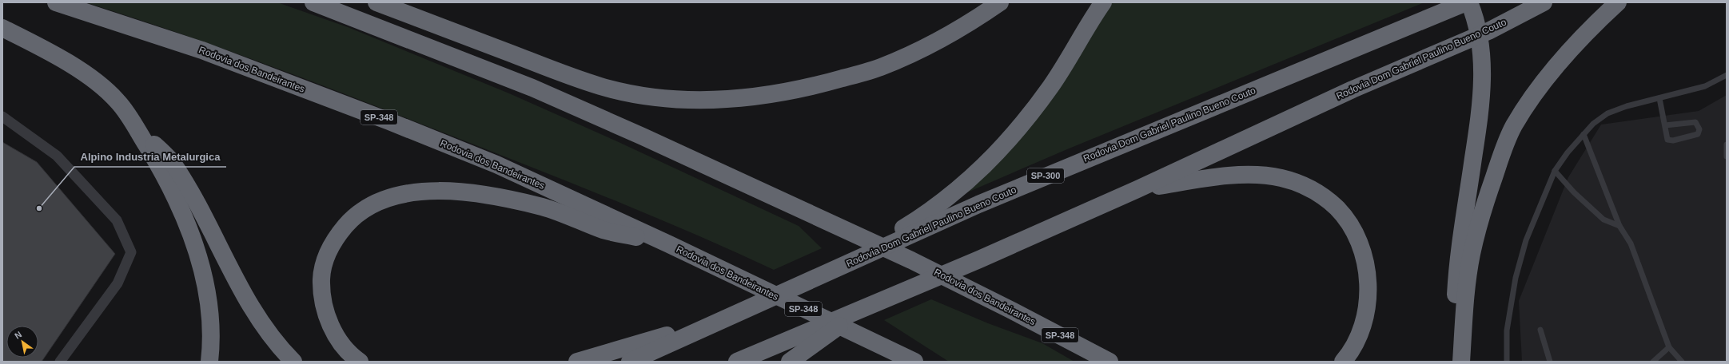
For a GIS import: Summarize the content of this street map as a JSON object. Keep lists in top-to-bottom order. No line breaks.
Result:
{"streets":{"highway":["Rodovia Dom Gabriel Paulino Bueno Couto","Rodovia dos Bandeirantes","SP-348","SP-300"]},"places":["Alpino Industria Metalurgica"],"north":"top left"}
